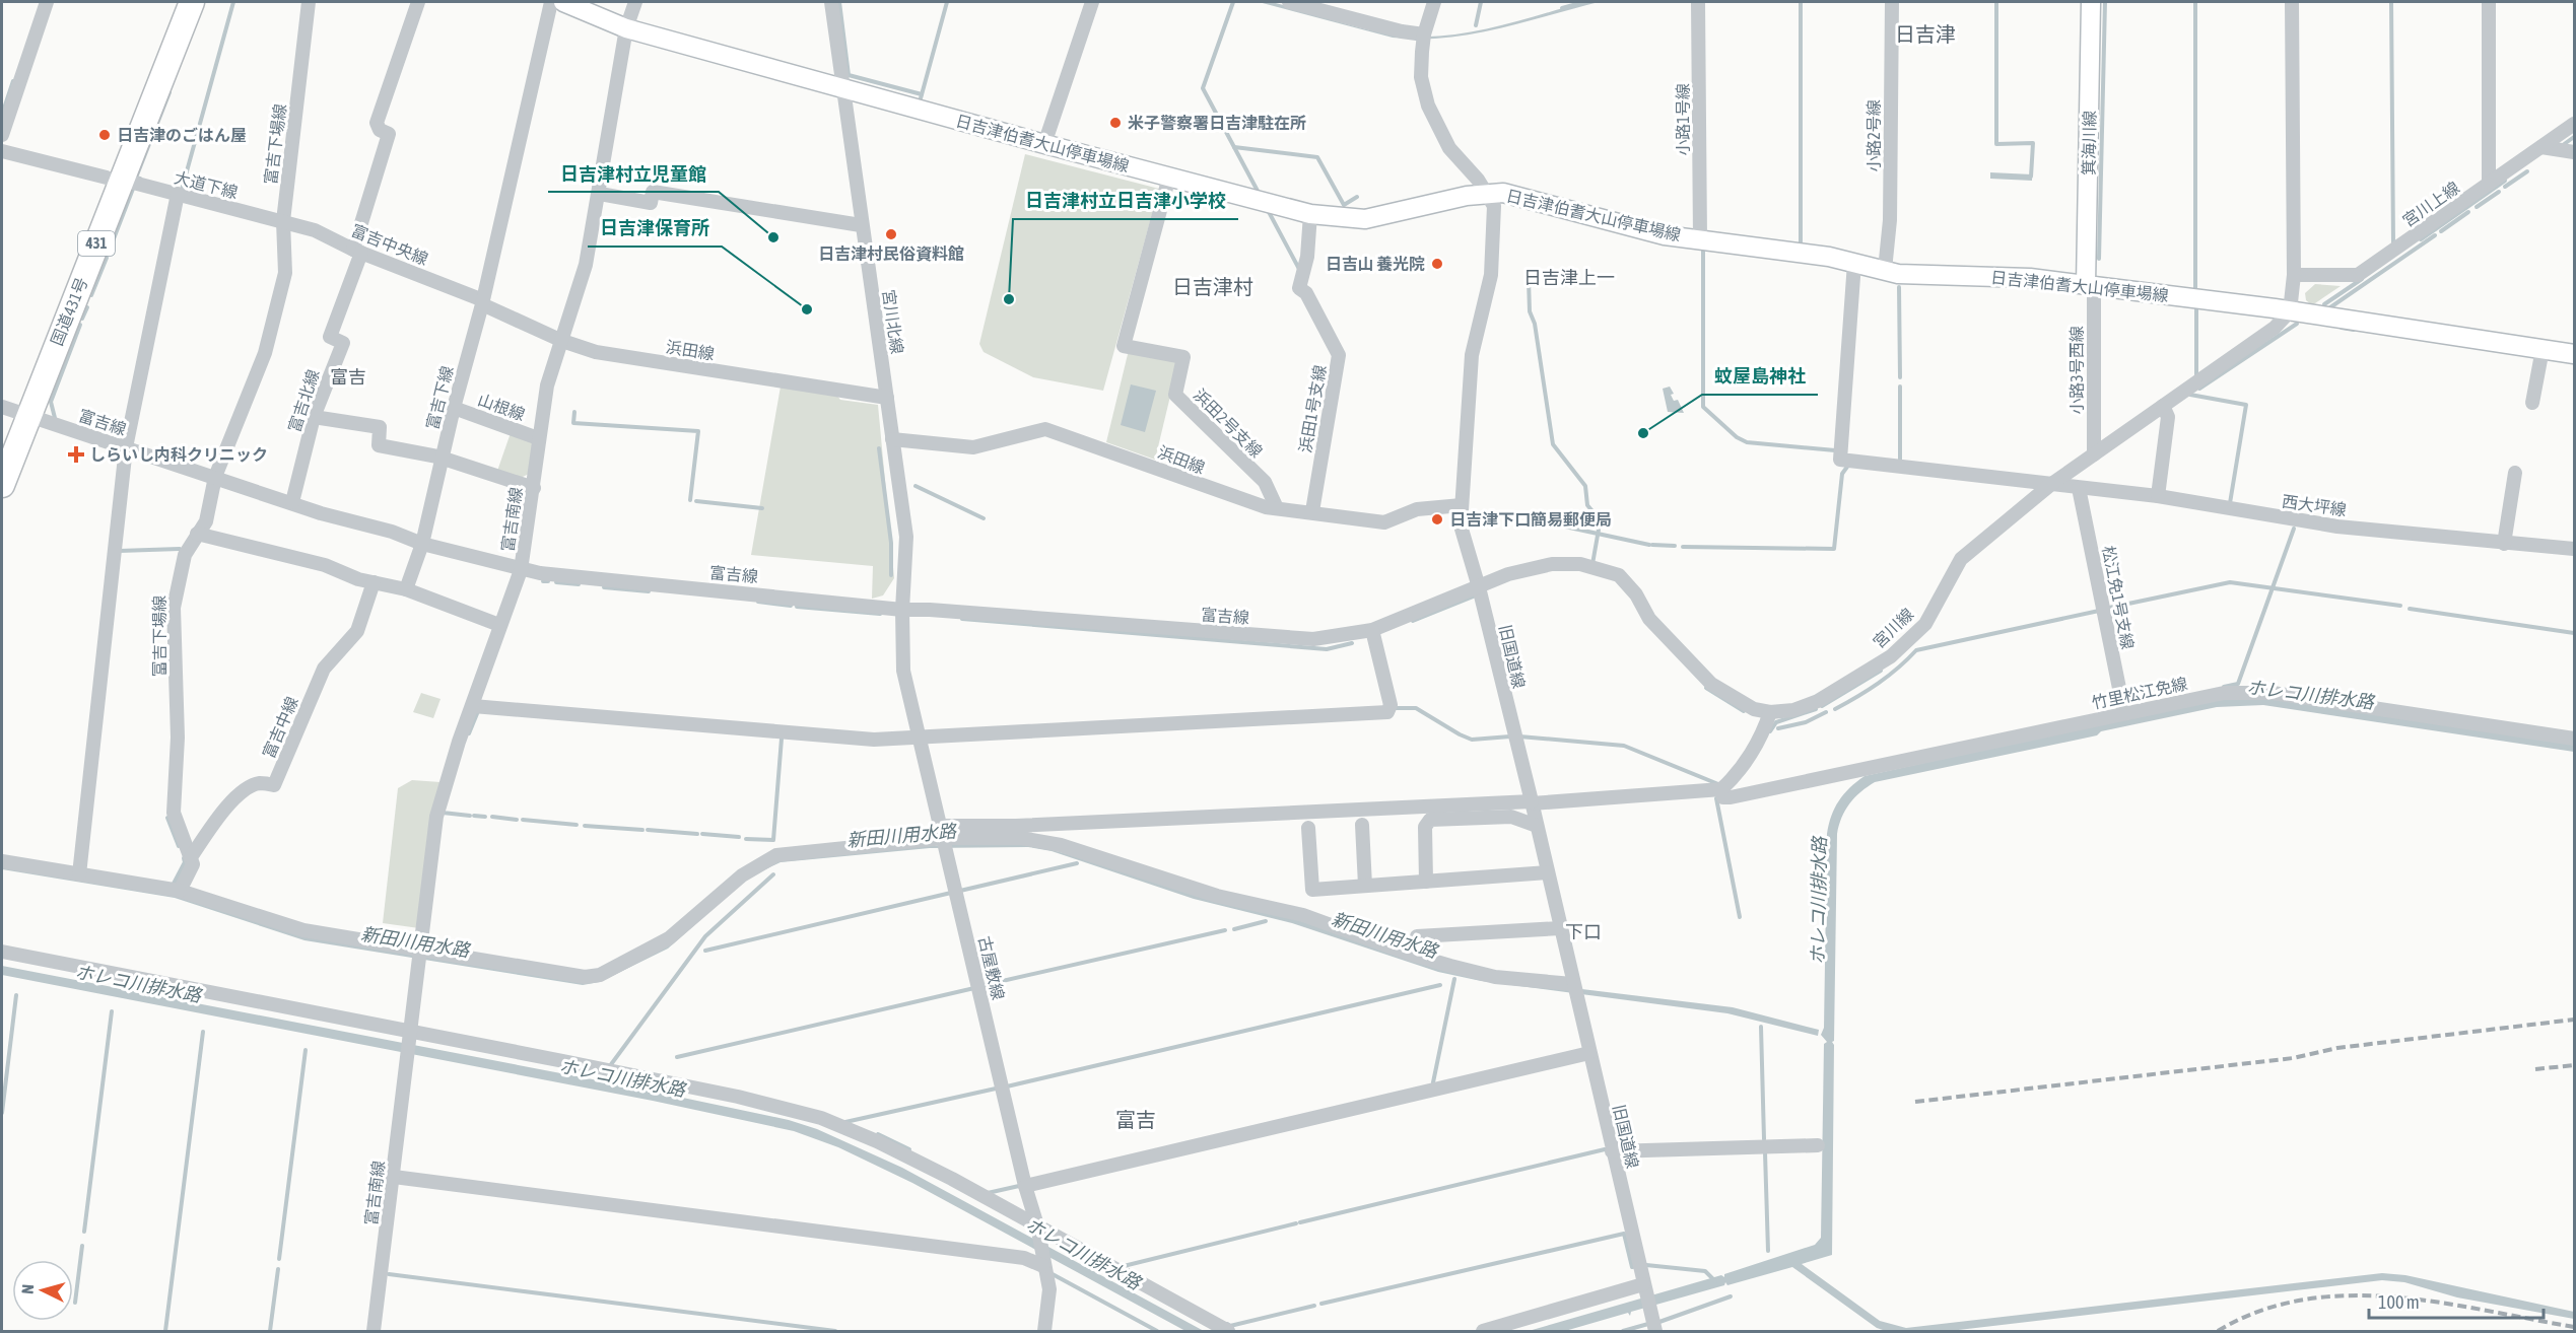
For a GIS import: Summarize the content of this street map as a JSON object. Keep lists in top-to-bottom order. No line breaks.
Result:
{"streets":{"highway":["431","国道431号"],"main road":["日吉津伯耆大山停車場線","箕海川線"],"street":["小路1号線","小路2号線","富吉下場線","大道下線","宮川上線","富吉中央線","宮川北線","浜田線","小路3号西線","富吉下線","富吉北線","山根線","浜田1号支線","富吉線","浜田2号支線","西大坪線","富吉南線","松江免1号支線","宮川線","旧国道線","竹里松江免線","富吉中線","古屋敷線"]},"crossings":[["小路1号線","日吉津伯耆大山停車場線"],["小路2号線","日吉津伯耆大山停車場線"],["日吉津伯耆大山停車場線","箕海川線"],["日吉津伯耆大山停車場線","宮川北線"],["日吉津伯耆大山停車場線","小路3号西線"],["日吉津伯耆大山停車場線","浜田1号支線"],["日吉津伯耆大山停車場線","浜田2号支線"],["日吉津伯耆大山停車場線","西大坪線"],["日吉津伯耆大山停車場線","富吉南線"],["日吉津伯耆大山停車場線","宮川線"],["日吉津伯耆大山停車場線","旧国道線"],["箕海川線","小路3号西線"],["富吉下場線","大道下線"],["富吉下場線","富吉中央線"],["富吉下場線","富吉線"],["富吉下場線","富吉中線"],["大道下線","富吉中央線"],["大道下線","国道431号"],["富吉中央線","浜田線"],["富吉中央線","富吉下線"],["富吉中央線","富吉北線"],["富吉中央線","富吉南線"],["国道431号","富吉線"],["宮川北線","浜田線"],["宮川北線","富吉線"],["宮川北線","古屋敷線"],["浜田線","浜田1号支線"],["浜田線","浜田2号支線"],["浜田線","富吉南線"],["浜田線","旧国道線"],["小路3号西線","宮川線"],["富吉下線","山根線"],["富吉下線","富吉線"],["富吉北線","富吉線"],["山根線","富吉南線"],["富吉線","富吉南線"],["富吉線","宮川線"],["富吉線","旧国道線"],["富吉線","古屋敷線"],["西大坪線","松江免1号支線"],["西大坪線","宮川線"],["松江免1号支線","竹里松江免線"],["宮川線","旧国道線"]],"districts":["日吉津","日吉津上一","日吉津村","富吉","下口","富吉"],"water":["ホレコ川排水路","新田川用水路"],"places":{"other":["米子警察署日吉津駐在所","日吉津のごはん屋","日吉津村民俗資料館","日吉津村立児童館","日吉山 養光院","日吉津村立日吉津小学校","日吉津保育所","蚊屋島神社","日吉津下口簡易郵便局"],"health":["しらいし内科クリニック"]},"scale_bar":"100 m","north":"left"}
